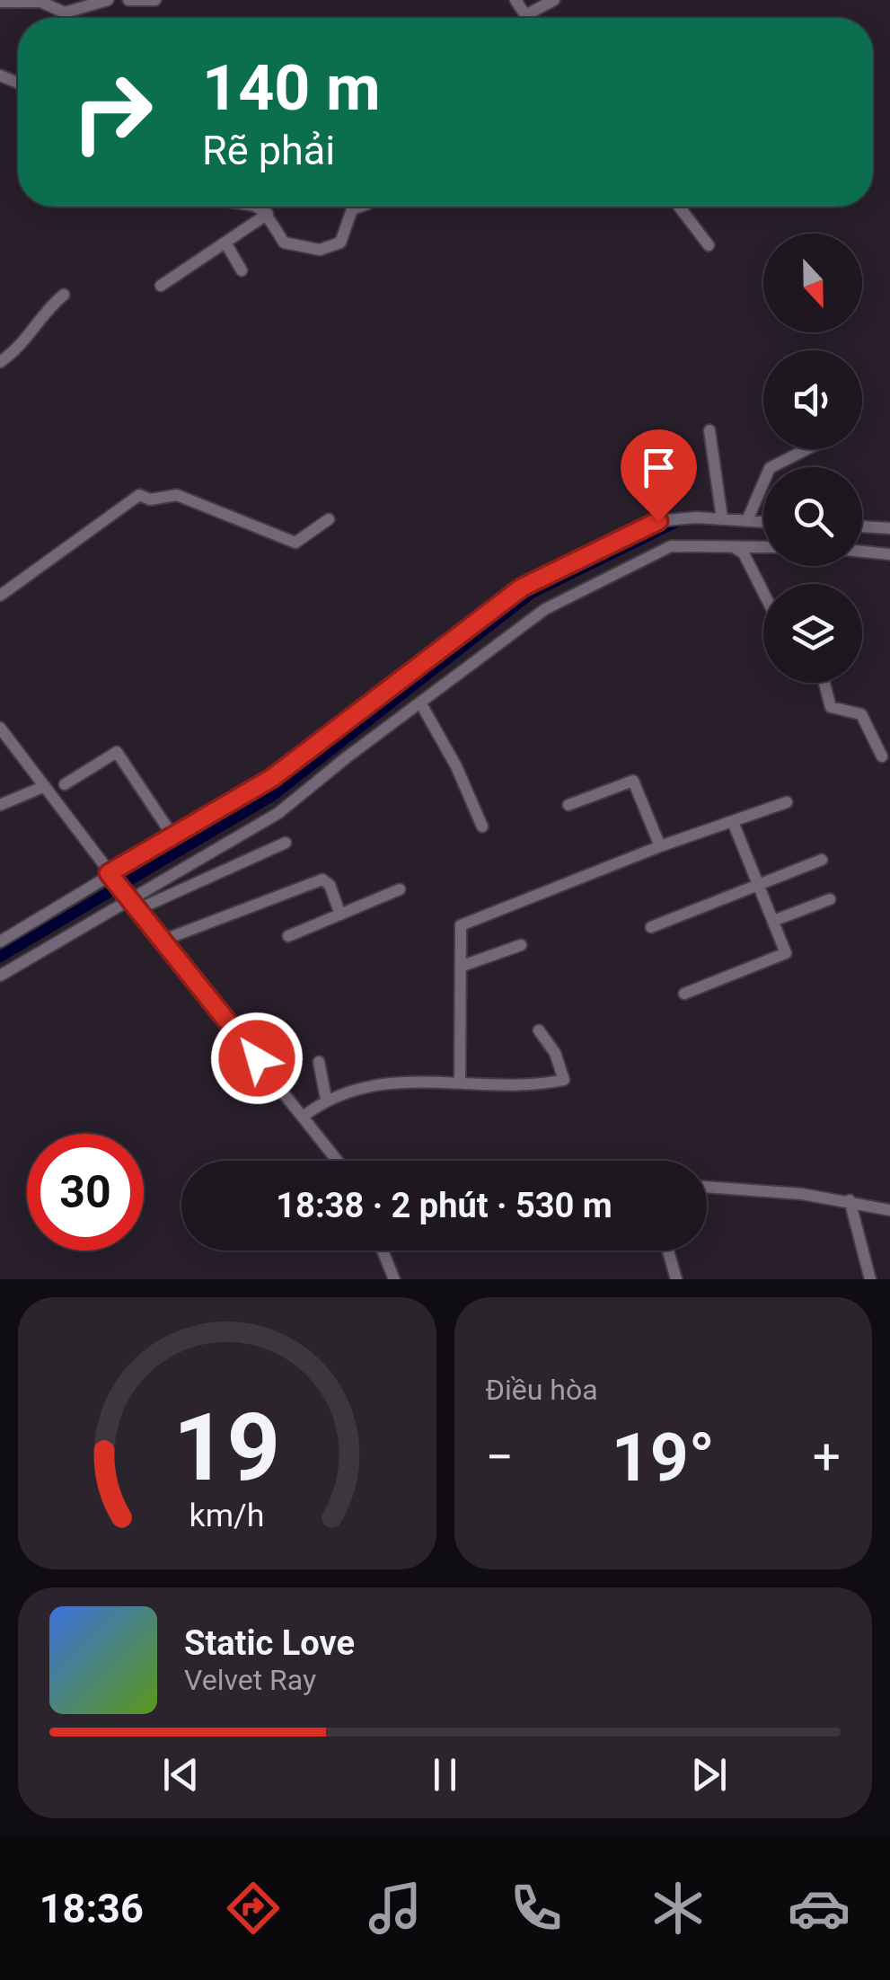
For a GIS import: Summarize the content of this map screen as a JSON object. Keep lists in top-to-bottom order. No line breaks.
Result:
{"north":"bottom","page":{"turn":["140 m","Rẽ phải"],"limit":"30","trip":"18:38 · 2 phút · 530 m","tile":"Điều hòa","heat":["−","19°","+"],"song":["Static Love","Velvet Ray"],"tabs":"18:36","gauge":["19","km/h"]}}
